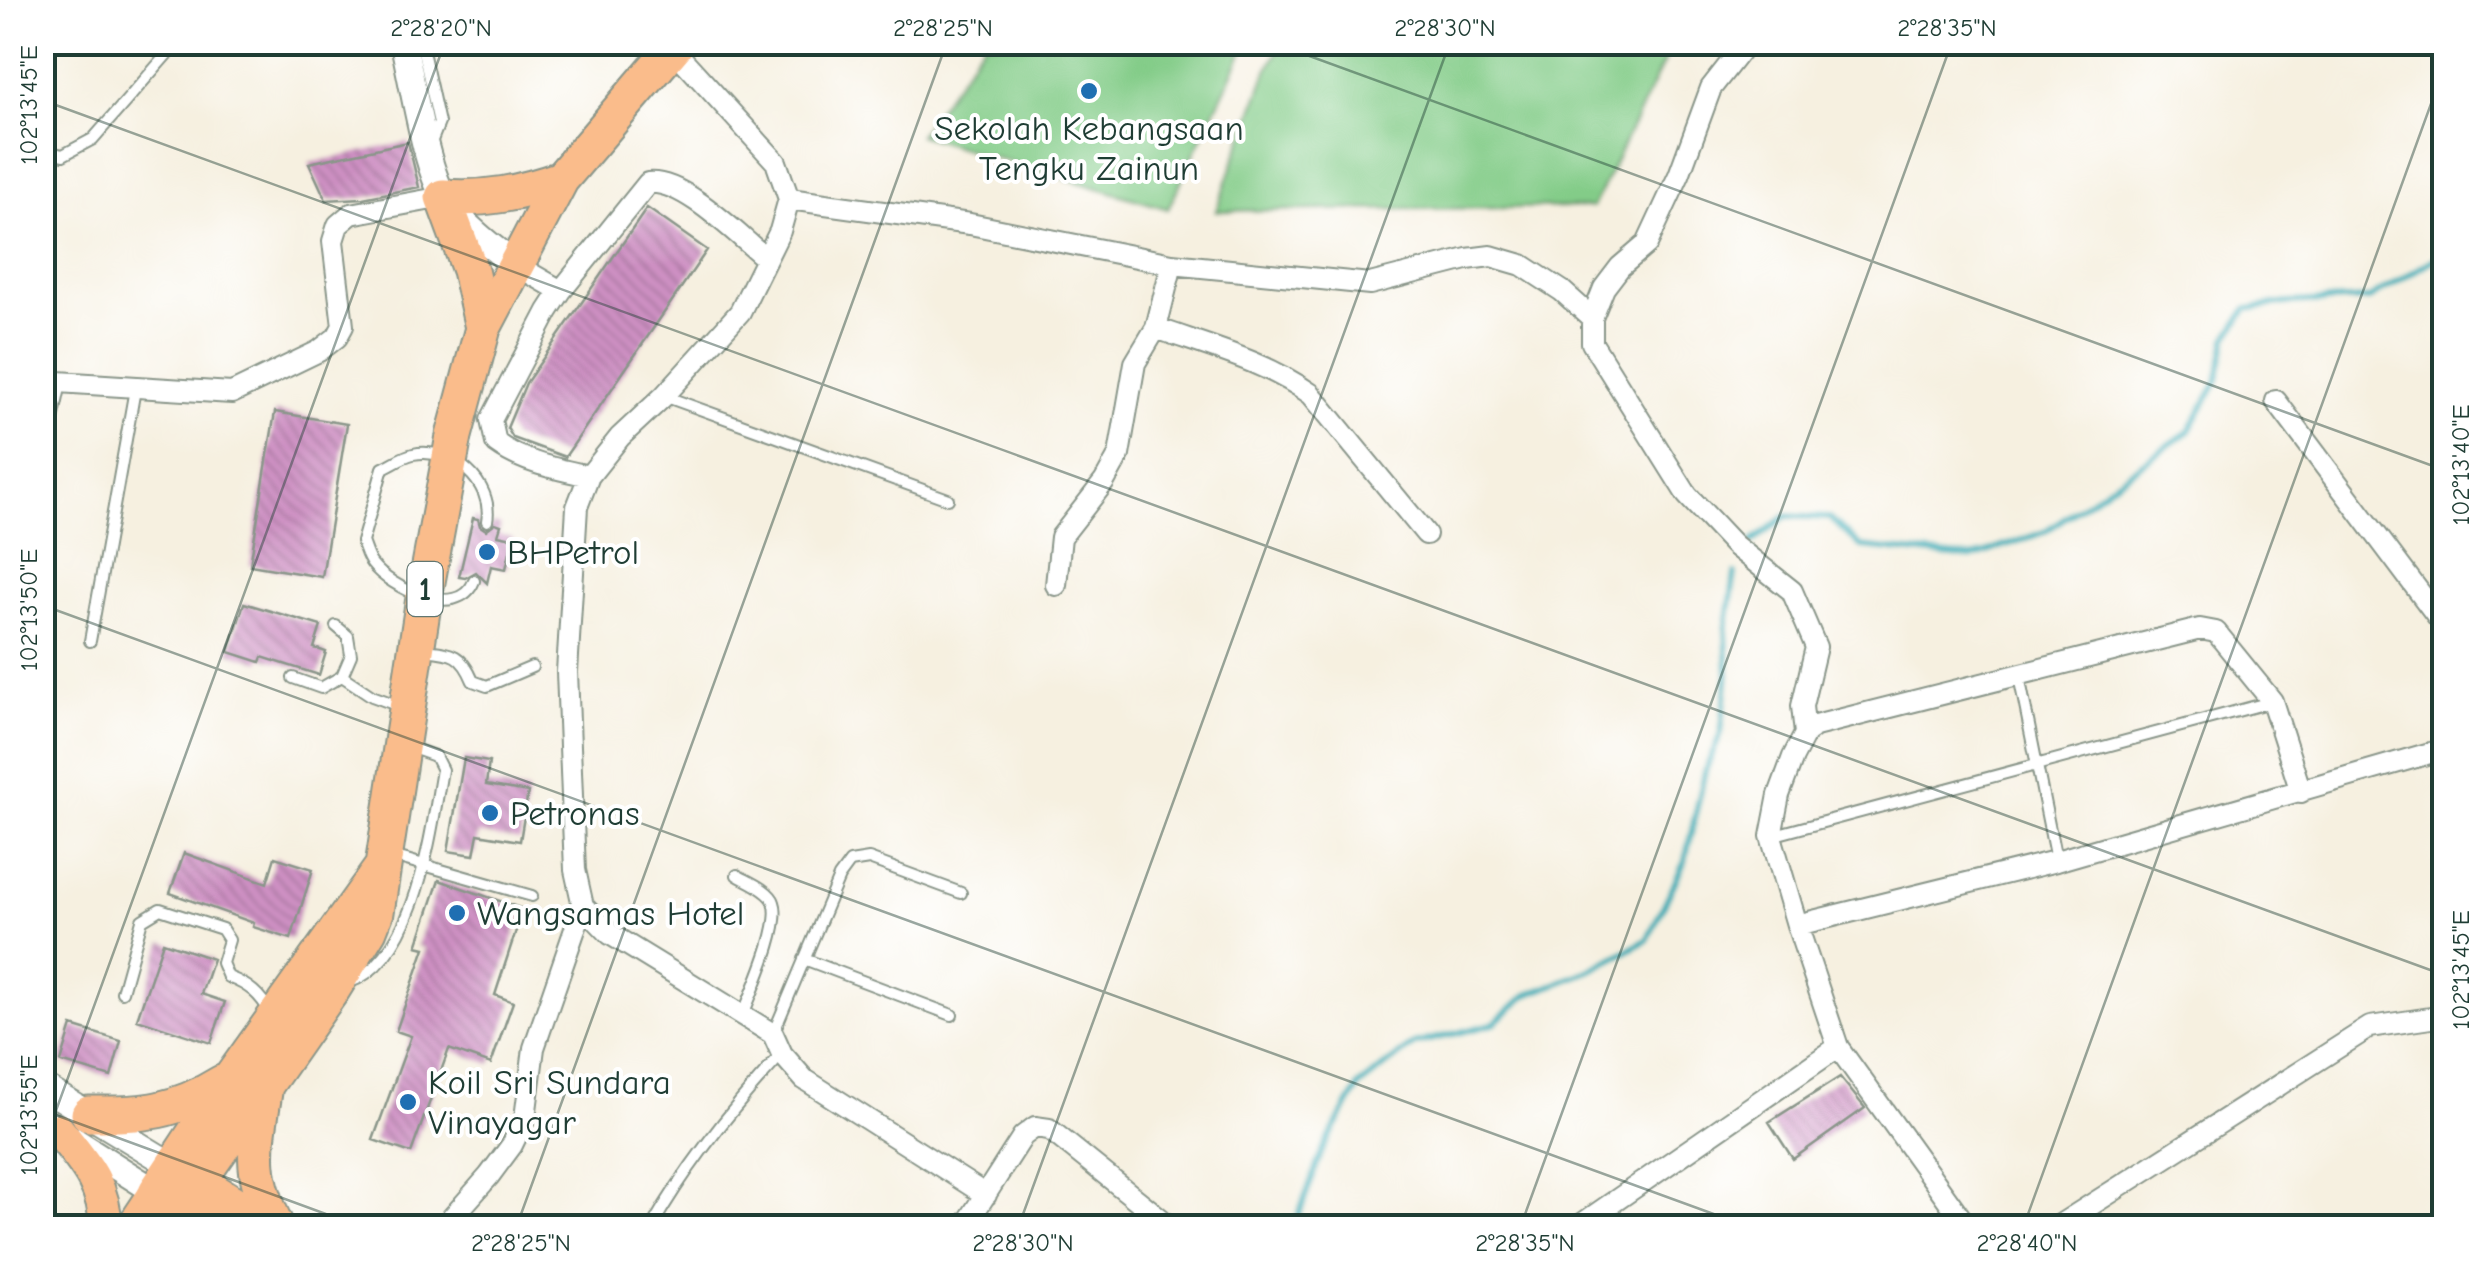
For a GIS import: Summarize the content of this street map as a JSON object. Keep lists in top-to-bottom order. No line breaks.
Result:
{"streets":{"highway":["1"]},"places":["Sekolah Kebangsaan Tengku Zainun","BHPetrol","Petronas","Wangsamas Hotel","Koil Sri Sundara Vinayagar"],"coordinates":["2°28'20\"N","2°28'25\"N","2°28'30\"N","2°28'35\"N","102°13'45\"E","102°13'40\"E","102°13'50\"E","102°13'55\"E","2°28'40\"N"]}
